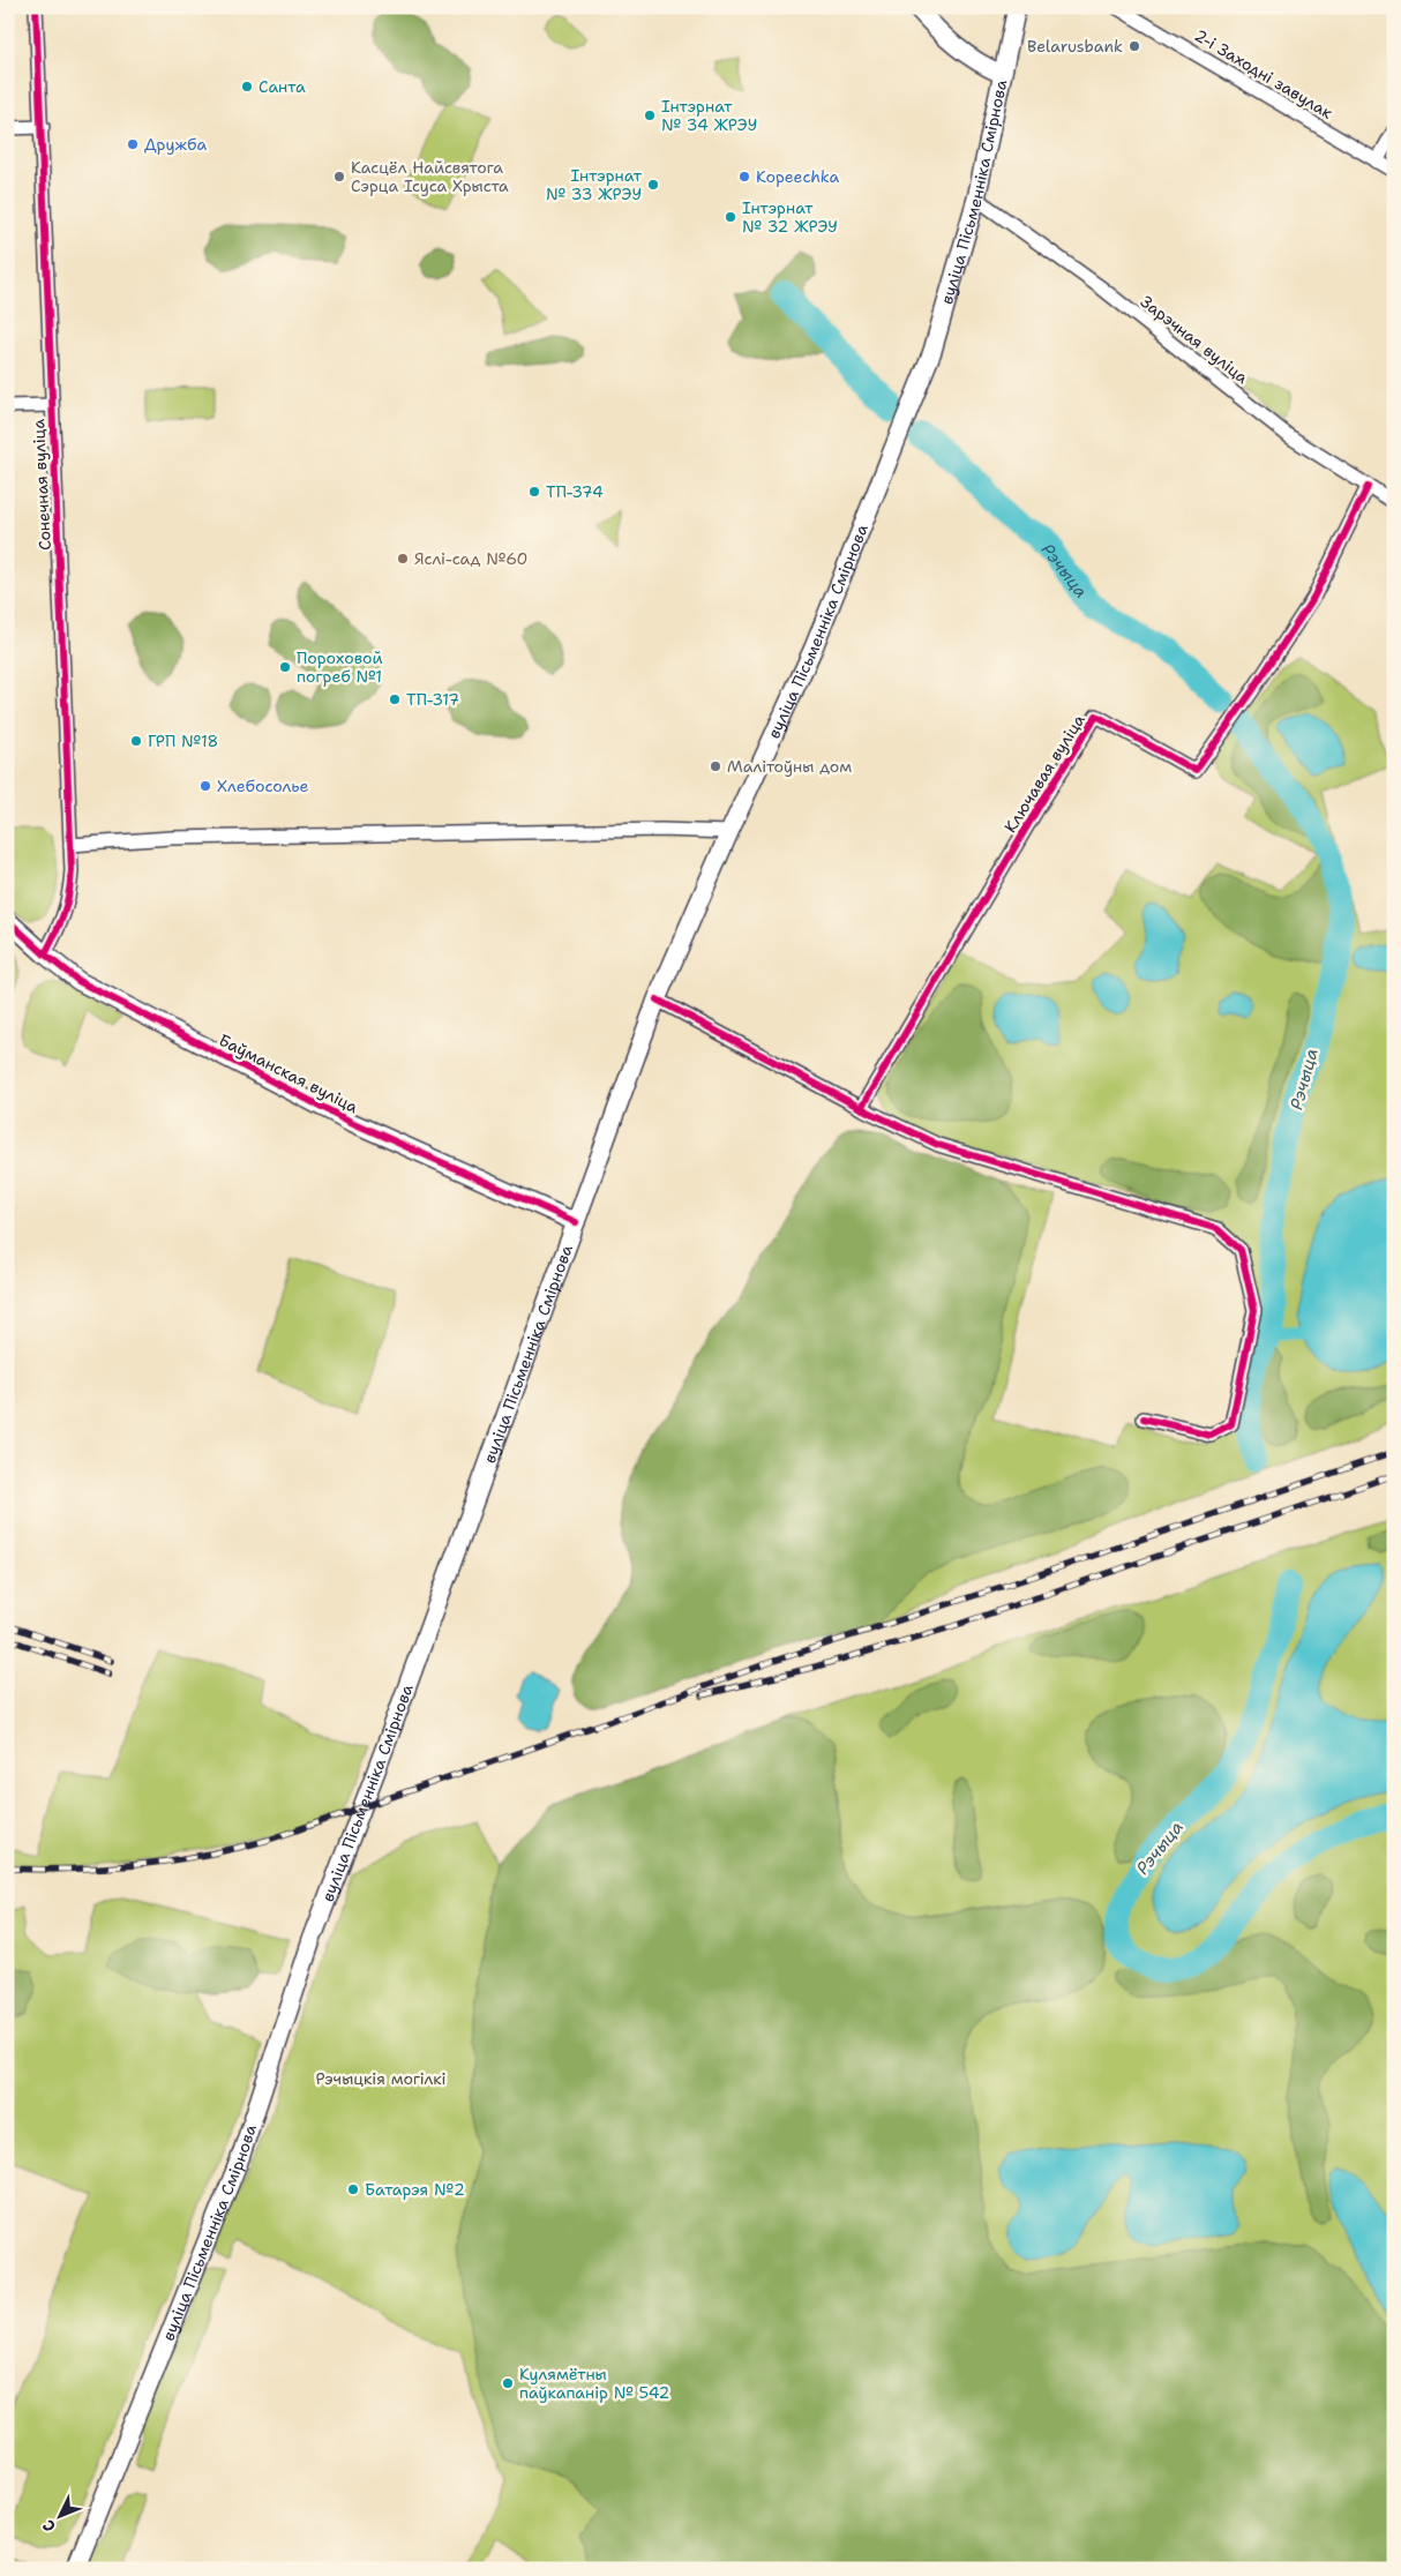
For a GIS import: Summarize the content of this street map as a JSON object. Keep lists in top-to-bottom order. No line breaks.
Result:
{"streets":{"main road":["вуліца Пісьменніка Смірнова","Баўманская вуліца"],"street":["2-і Заходні завулак","Зарэчная вуліца","Сонечная вуліца","Ключавая вуліца"]},"crossings":[["вуліца Пісьменніка Смірнова","Зарэчная вуліца"],["вуліца Пісьменніка Смірнова","Баўманская вуліца"],["Зарэчная вуліца","Ключавая вуліца"],["Сонечная вуліца","Баўманская вуліца"]],"water":["Рэчыца"],"parks":["Рэчыцкія могілкі"],"places":["Belarusbank","Санта","Інтэрнат № 34 ЖРЭУ","Дружба","Касцёл Найсвятога Сэрца Ісуса Хрыста","Kopeechka","Інтэрнат № 33 ЖРЭУ","Інтэрнат № 32 ЖРЭУ","ТП-374","Яслі-сад №60","Пороховой погреб №1","ТП-317","ГРП №18","Малітоўны дом","Хлебосолье","Батарэя №2","Кулямётны паўкапанір № 542"],"north":"bottom left"}
